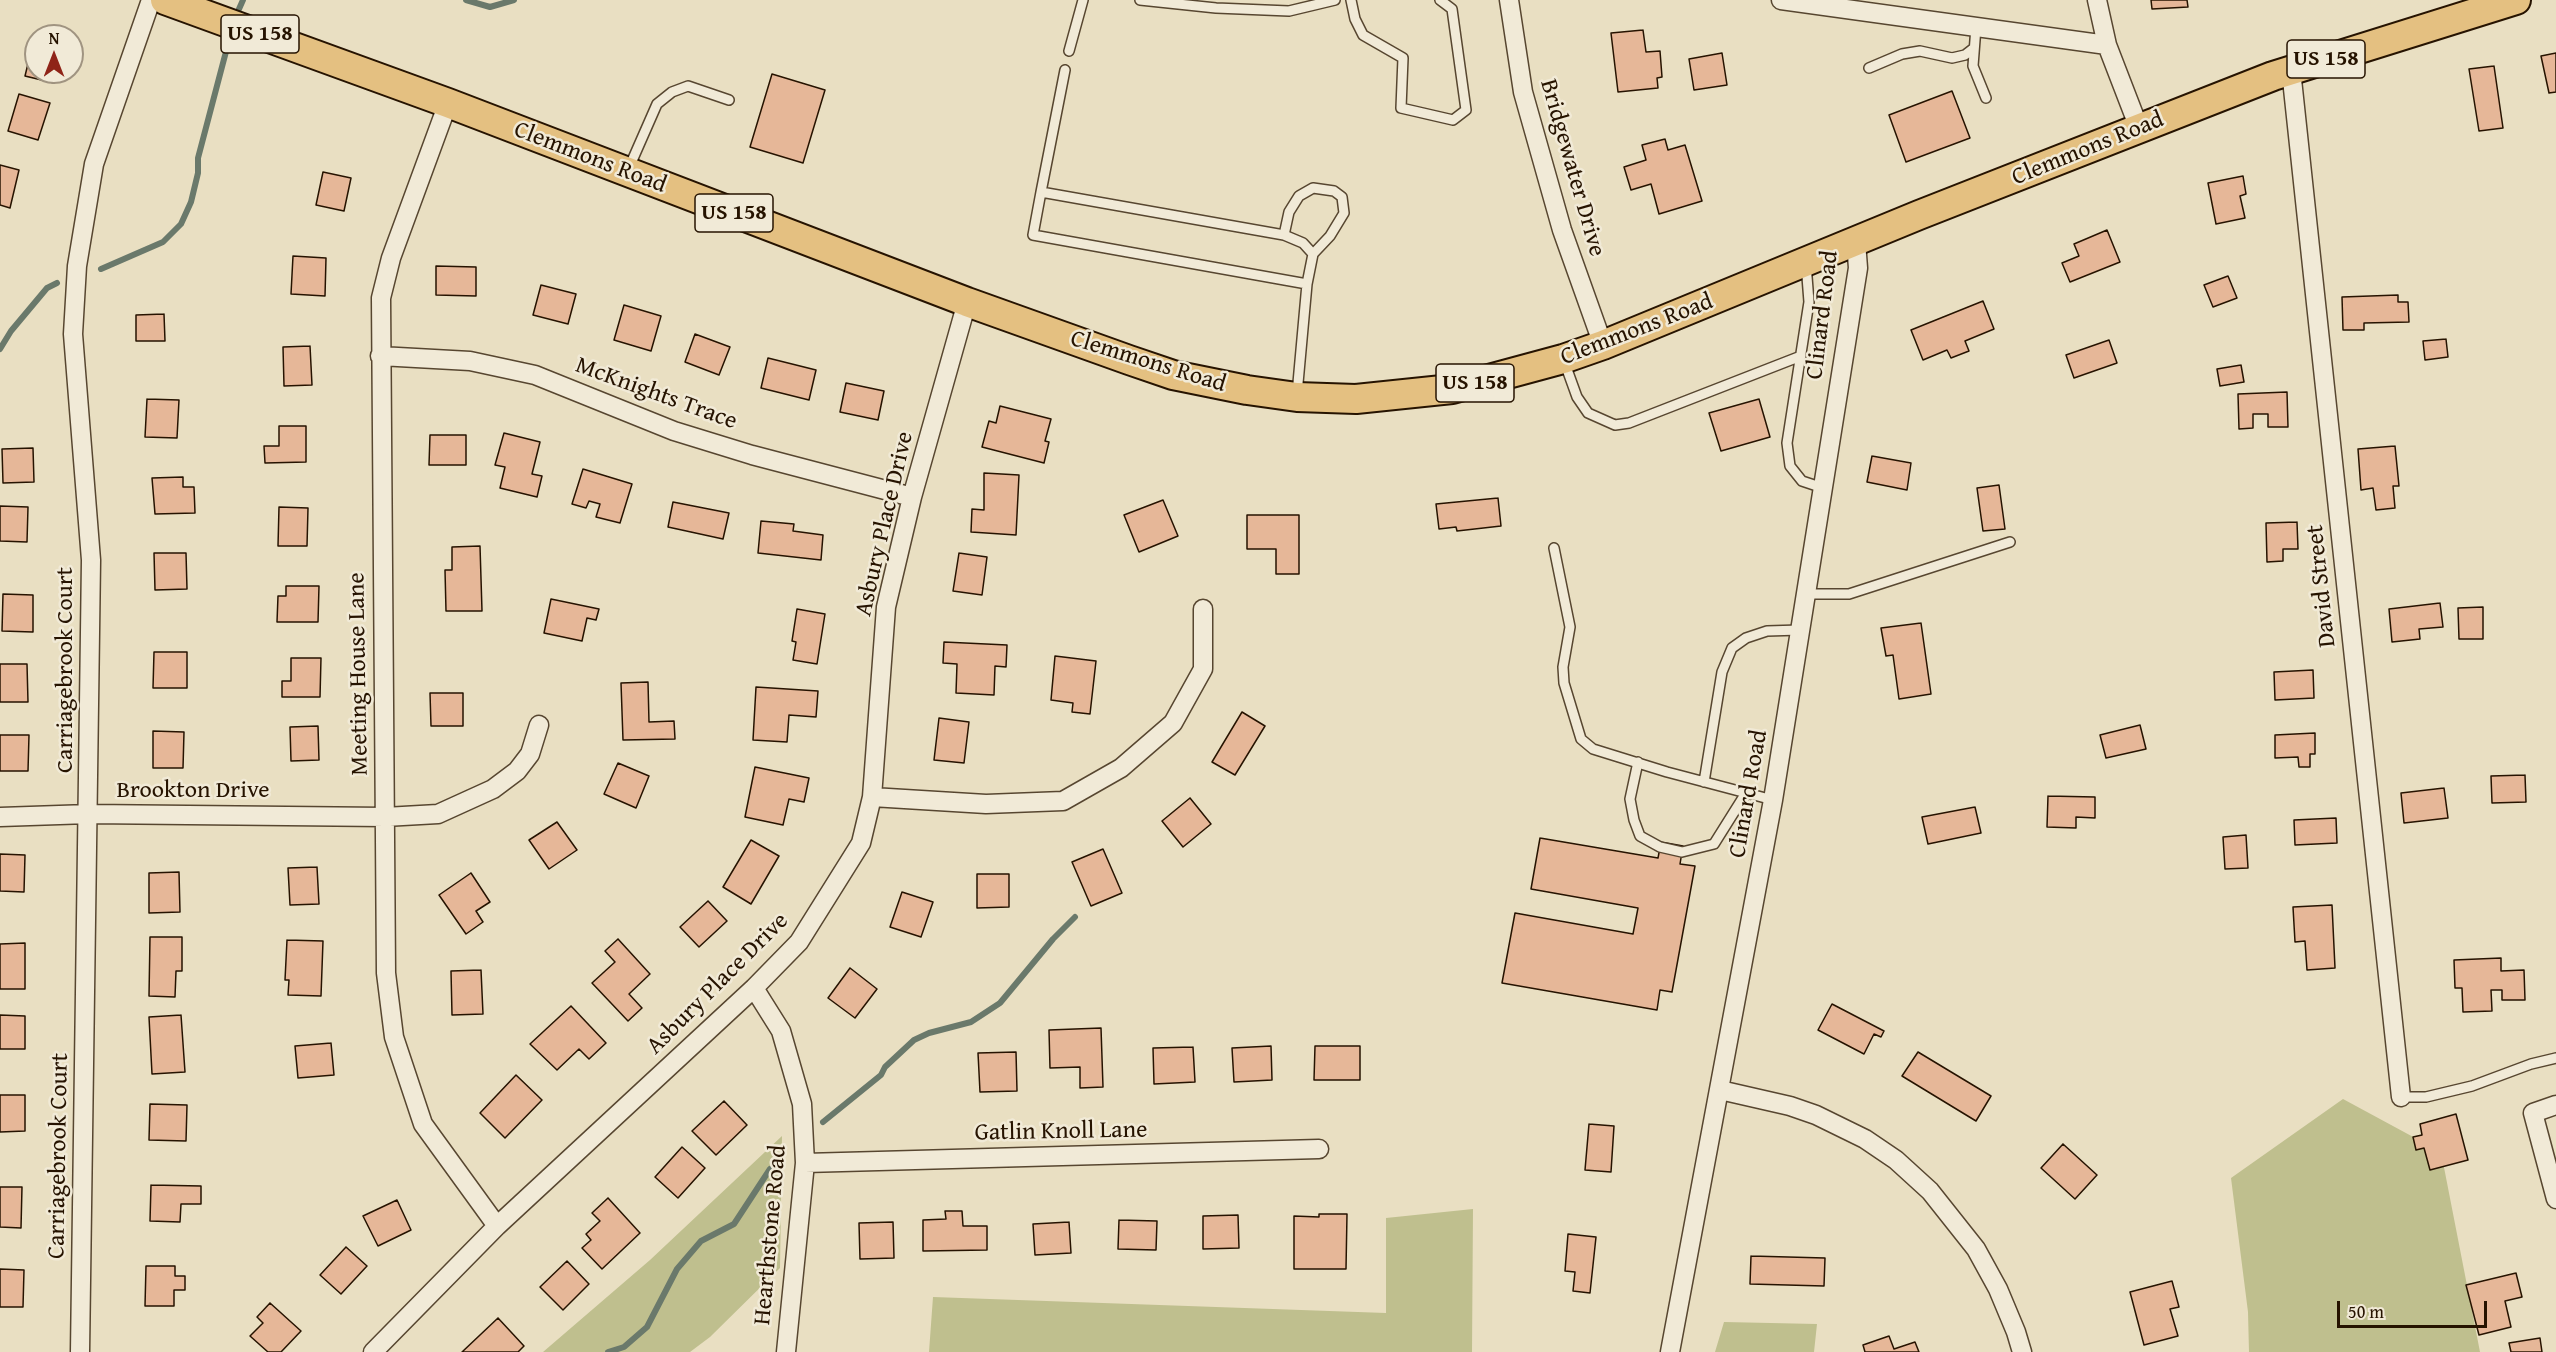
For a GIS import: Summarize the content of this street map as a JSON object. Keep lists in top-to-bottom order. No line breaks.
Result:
{"streets":{"main road":["US 158","Clemmons Road"],"street":["Bridgewater Drive","Clinard Road","McKnights Trace","Asbury Place Drive","David Street","Carriagebrook Court","Meeting House Lane","Brookton Drive","Gatlin Knoll Lane","Hearthstone Road"]},"crossings":[["Clemmons Road","Bridgewater Drive"],["Clemmons Road","Clinard Road"],["Clemmons Road","Asbury Place Drive"],["Clemmons Road","David Street"],["Clemmons Road","Meeting House Lane"],["McKnights Trace","Asbury Place Drive"],["McKnights Trace","Meeting House Lane"],["Asbury Place Drive","Meeting House Lane"],["Asbury Place Drive","Hearthstone Road"],["Carriagebrook Court","Brookton Drive"],["Meeting House Lane","Brookton Drive"],["Gatlin Knoll Lane","Hearthstone Road"]],"scale_bar":"50 m","north":"top"}
